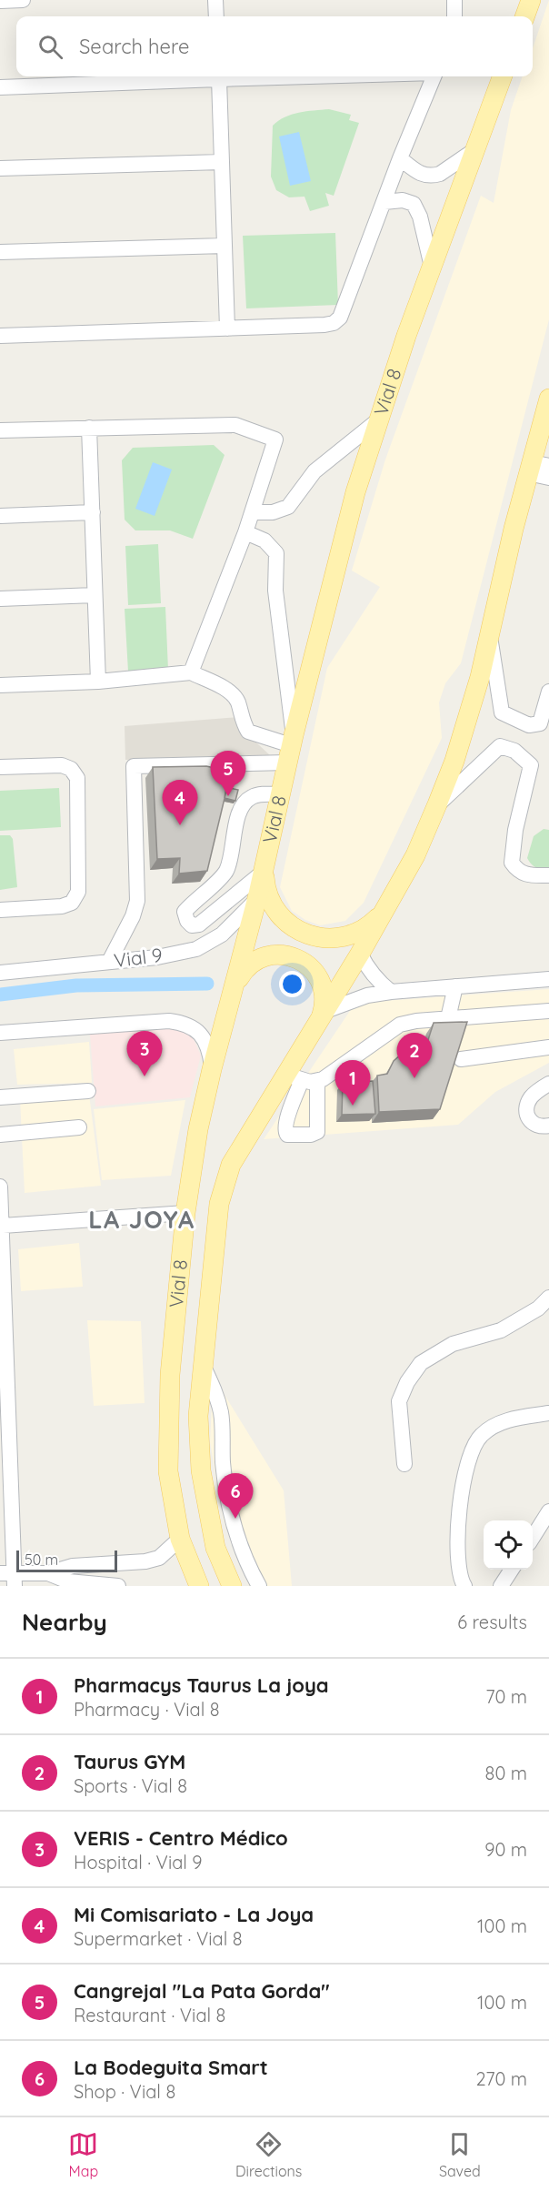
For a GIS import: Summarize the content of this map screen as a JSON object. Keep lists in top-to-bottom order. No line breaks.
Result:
{"streets":{"main road":["Vial 8"],"street":["Vial 9"]},"crossings":[["Vial 8","Vial 9"]],"districts":["LA JOYA"],"scale_bar":"50 m","page":{"search":"Search here","pins":["5","4","3","2","1","6"],"scale":"50 m","heading":["Nearby","6 results"],"list":[{"mark":"1","name":"Pharmacys Taurus La joya","note":"Pharmacy · Vial 8","value":"70 m"},{"mark":"2","name":"Taurus GYM","note":"Sports · Vial 8","value":"80 m"},{"mark":"3","name":"VERIS - Centro Médico","note":"Hospital · Vial 9","value":"90 m"},{"mark":"4","name":"Mi Comisariato - La Joya","note":"Supermarket · Vial 8","value":"100 m"},{"mark":"5","name":"Cangrejal \"La Pata Gorda\"","note":"Restaurant · Vial 8","value":"100 m"},{"mark":"6","name":"La Bodeguita Smart","note":"Shop · Vial 8","value":"270 m"}],"nav":["Map","Directions","Saved"]}}
